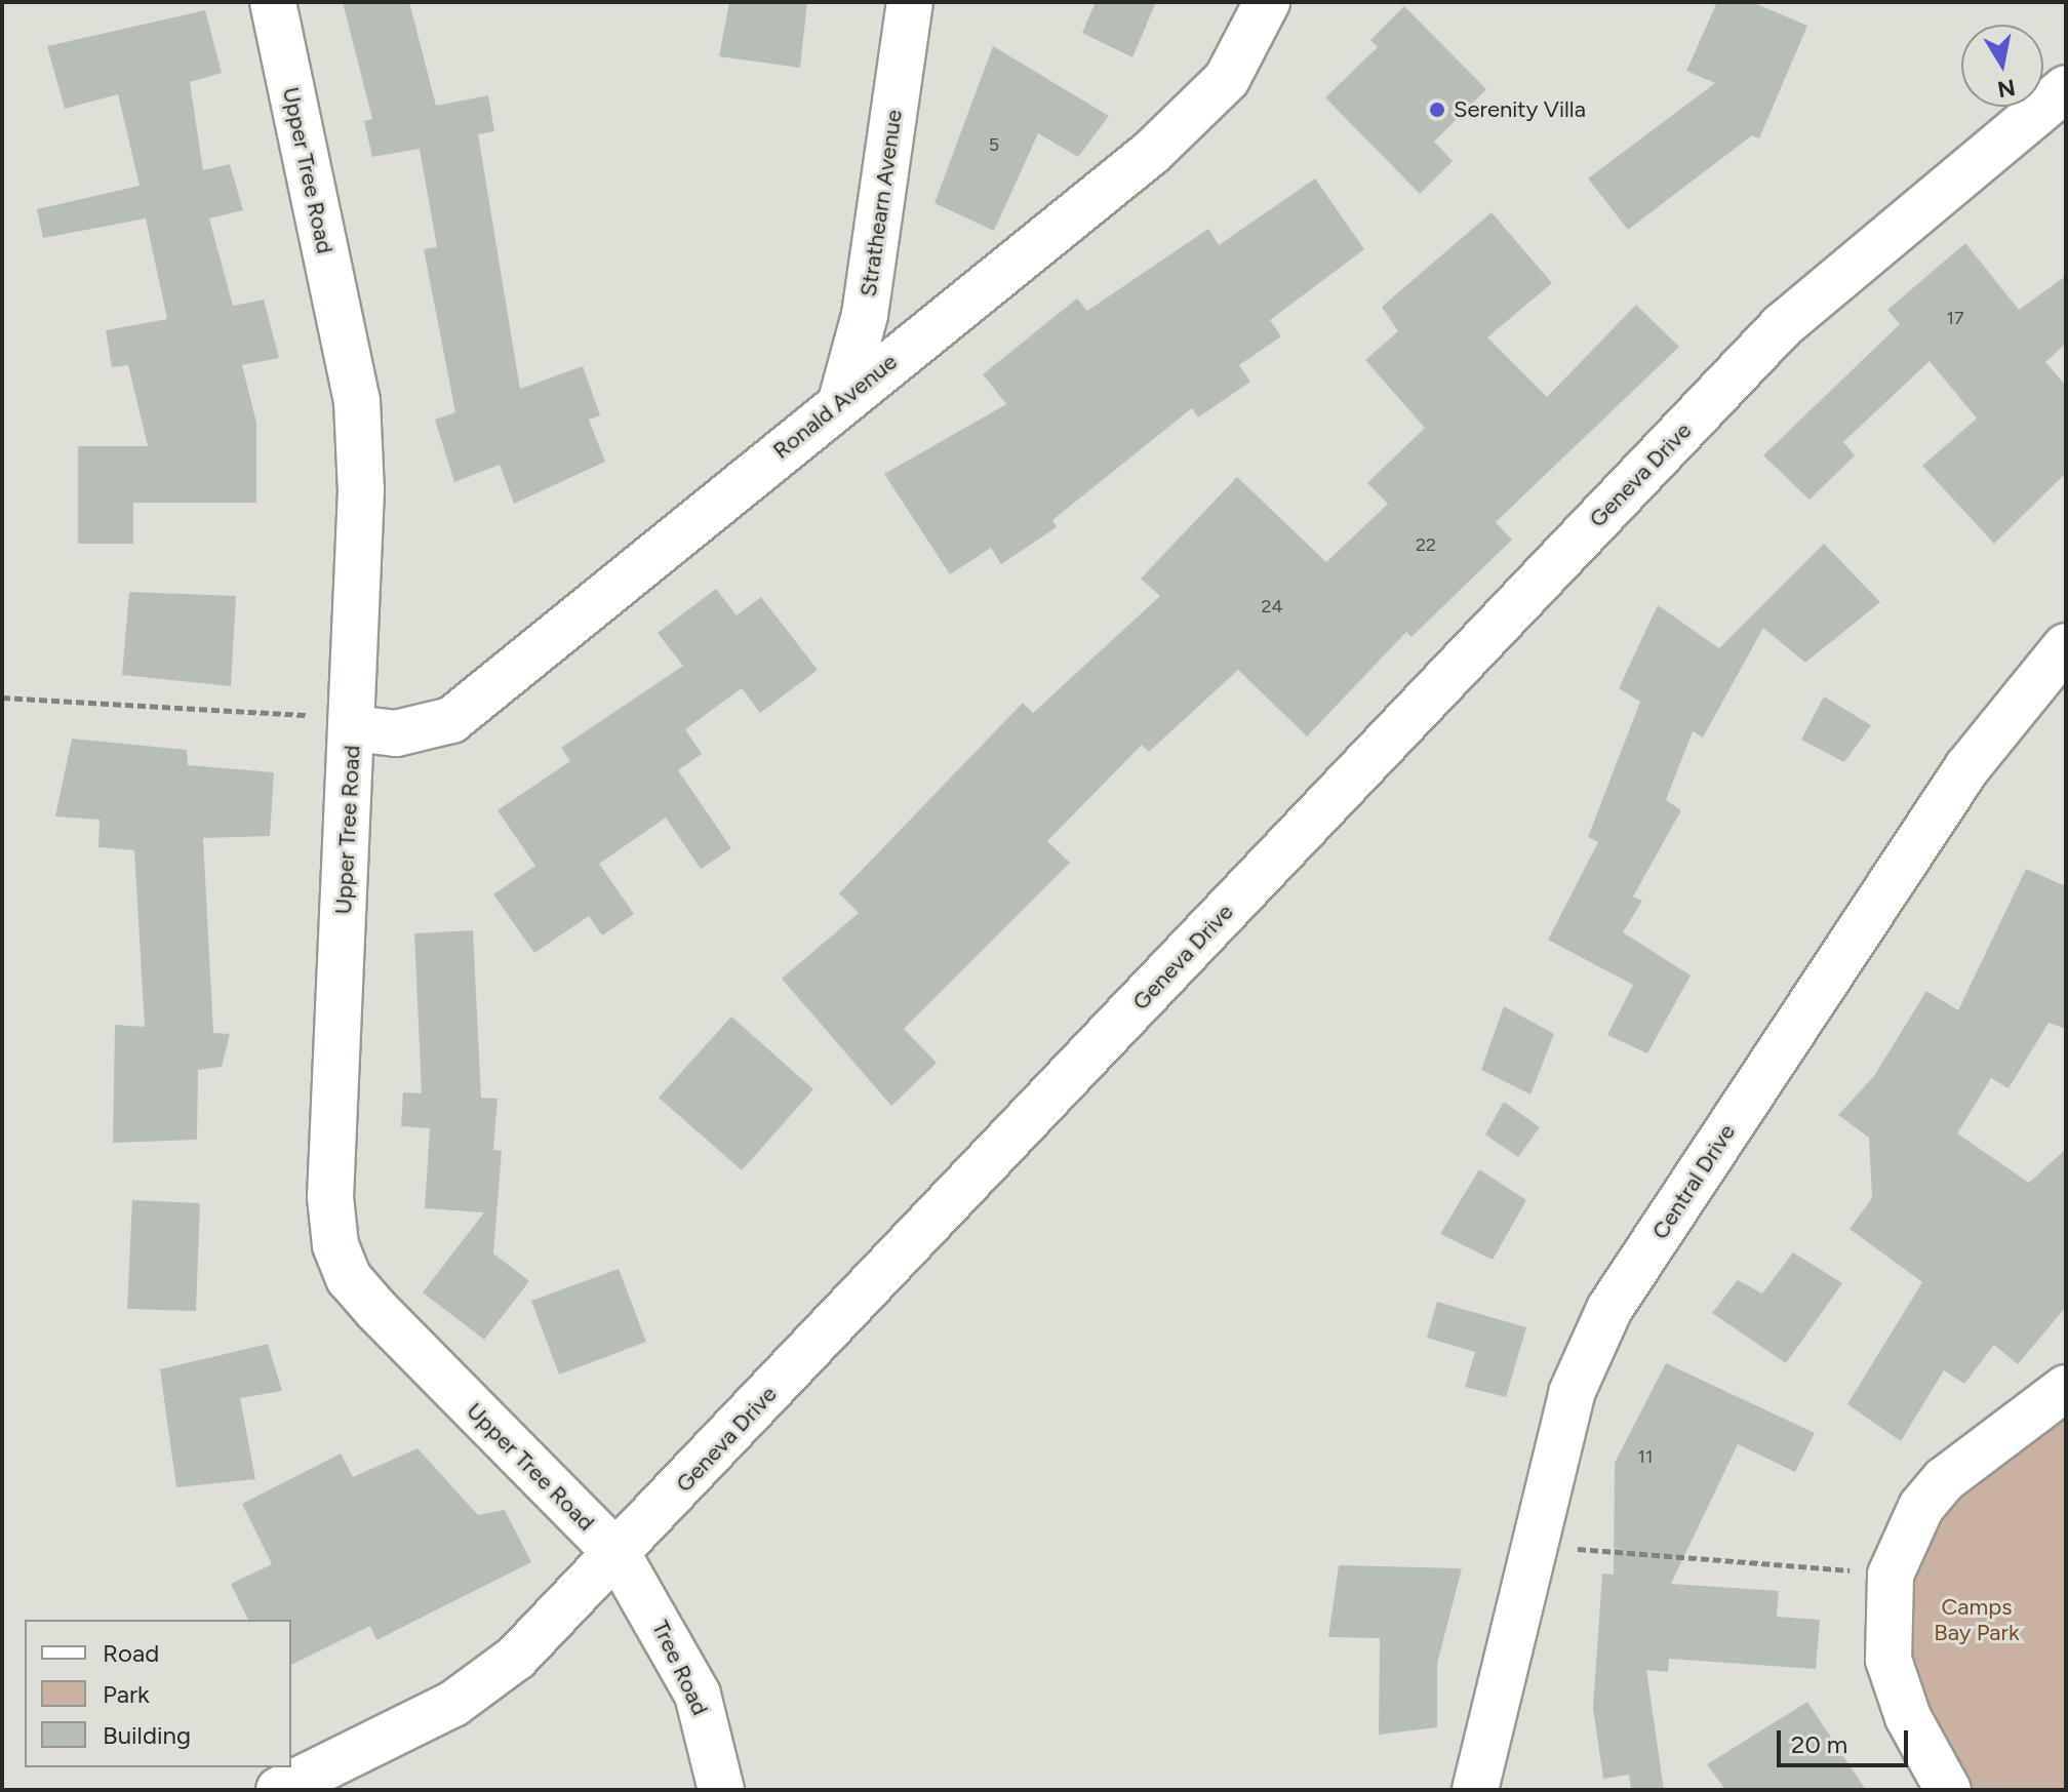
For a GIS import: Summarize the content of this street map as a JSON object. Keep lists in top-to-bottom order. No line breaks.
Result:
{"streets":{"street":["Upper Tree Road","Strathearn Avenue","Ronald Avenue","Geneva Drive","Central Drive","Tree Road"]},"crossings":[["Upper Tree Road","Ronald Avenue"],["Upper Tree Road","Geneva Drive"],["Upper Tree Road","Tree Road"],["Strathearn Avenue","Ronald Avenue"],["Geneva Drive","Tree Road"]],"parks":["Camps Bay Park"],"places":["Serenity Villa"],"house_numbers":["5","17","22","24","11"],"legend":["Road","Park","Building"],"scale_bar":"20 m","north":"bottom"}
